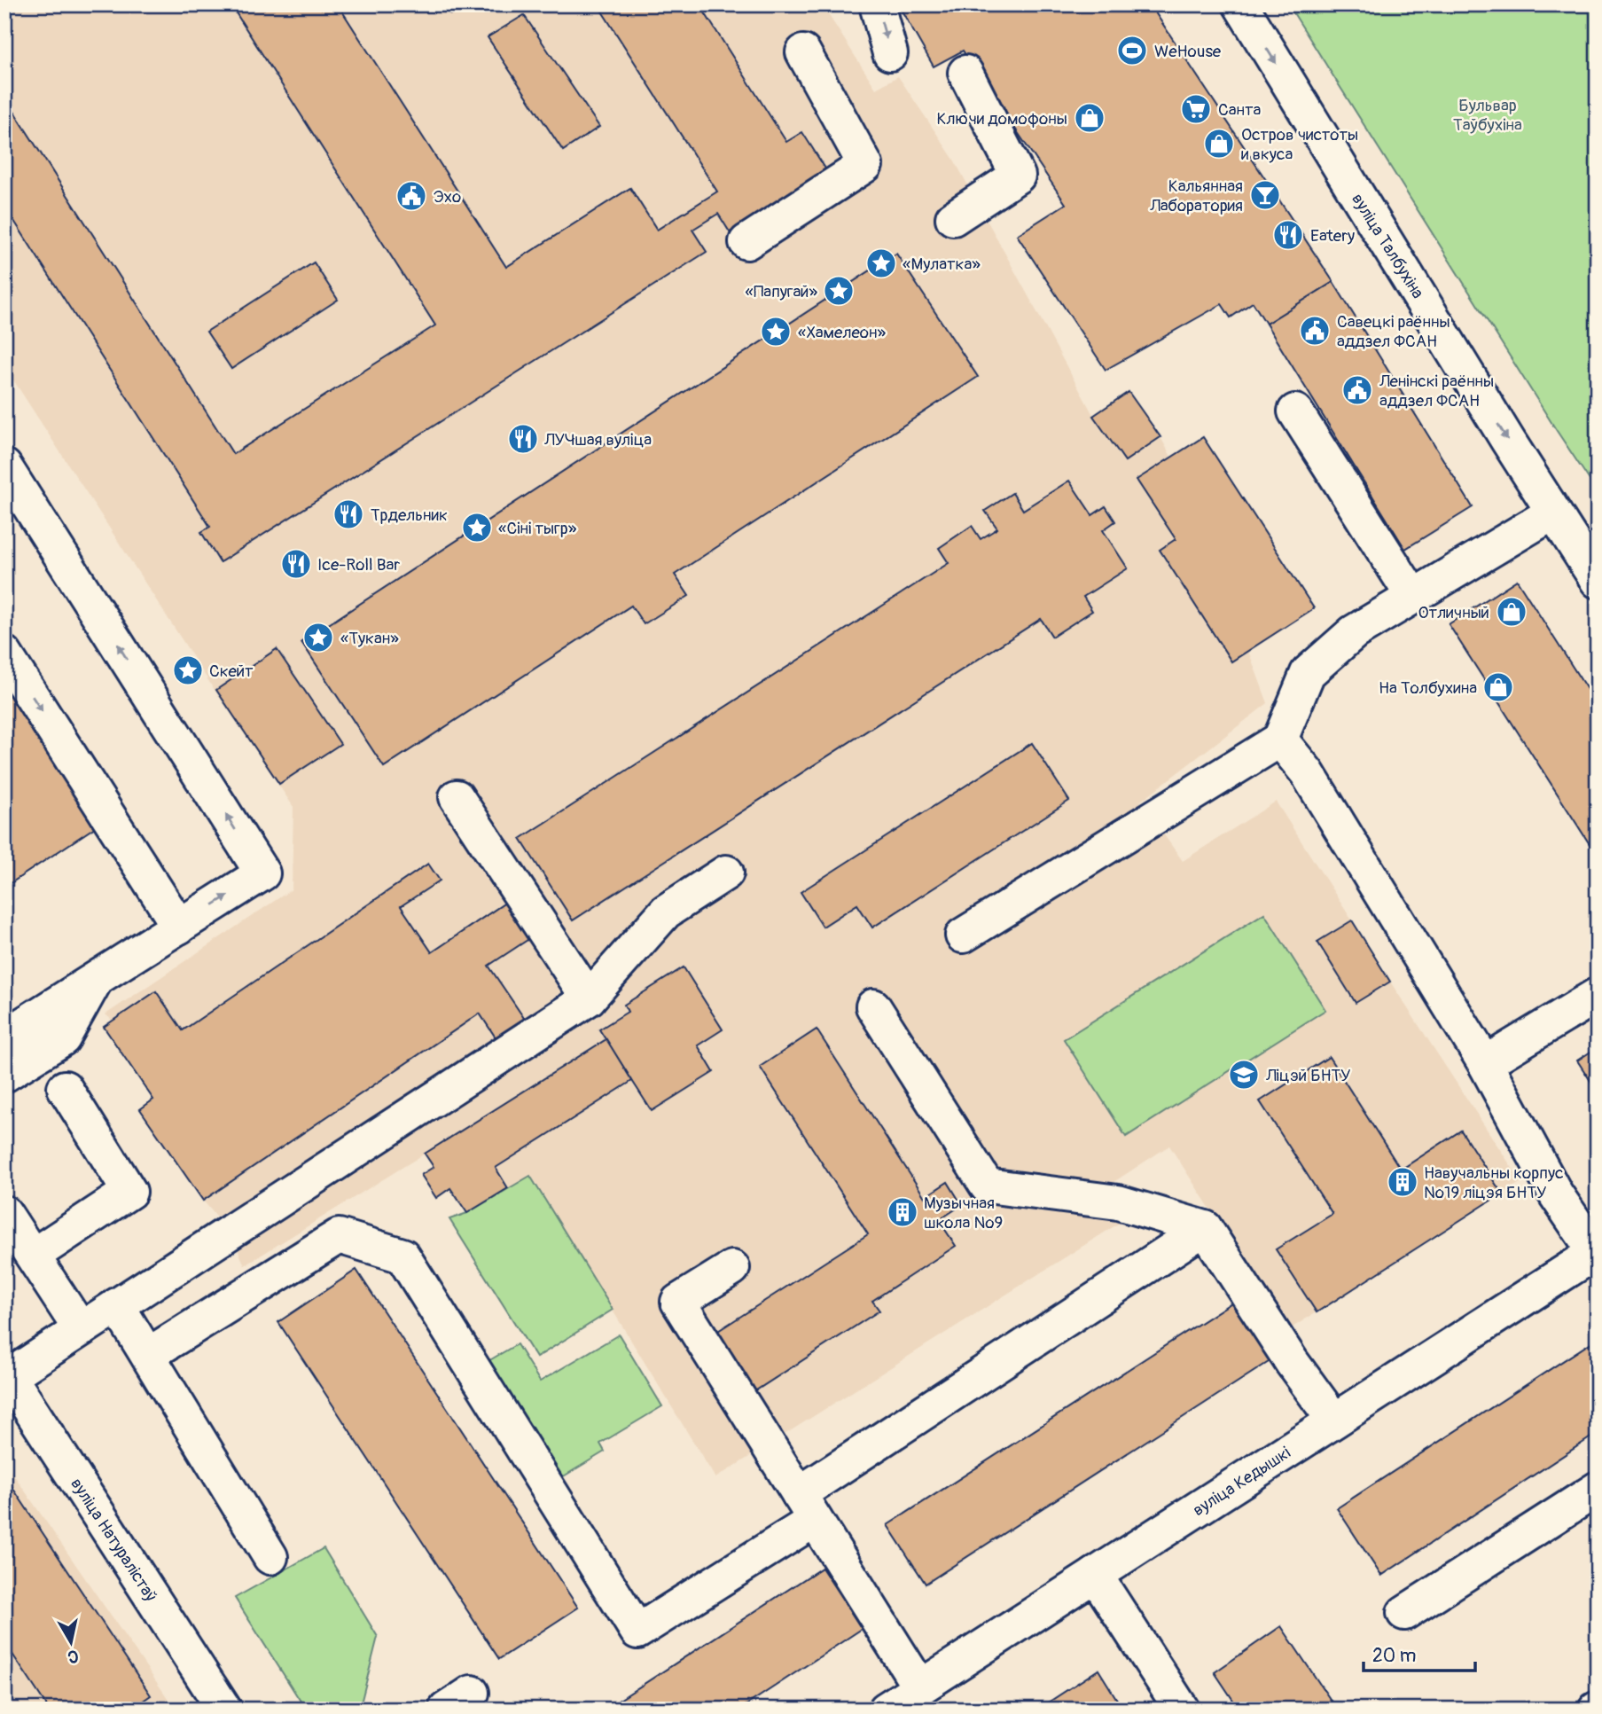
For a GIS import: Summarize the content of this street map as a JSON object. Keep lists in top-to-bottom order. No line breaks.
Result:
{"streets":{"street":["вуліца Талбухіна","вуліца Кедышкі","вуліца Натуралістаў"]},"parks":["Бульвар Таўбухіна"],"places":{"sports":["WeHouse"],"supermarket":["Санта"],"shop":["Ключи домофоны","Остров чистоты и вкуса","Отличный","На Толбухина"],"bar":["Кальянная Лаборатория"],"public building":["Эхо","Савецкі раённы аддзел ФСАН","Ленінскі раённы аддзел ФСАН"],"restaurant":["Eatery","ЛУЧшая вуліца","Трдельник","Ice-Roll Bar"],"place":["«Мулатка»","«Папугай»","«Хамелеон»","«Сіні тыгр»","«Тукан»","Скейт"],"school or university":["Ліцэй БНТУ"],"building":["Навучальны корпус №19 ліцэя БНТУ","Музычная школа №9"]},"scale_bar":"20 m","north":"bottom"}
